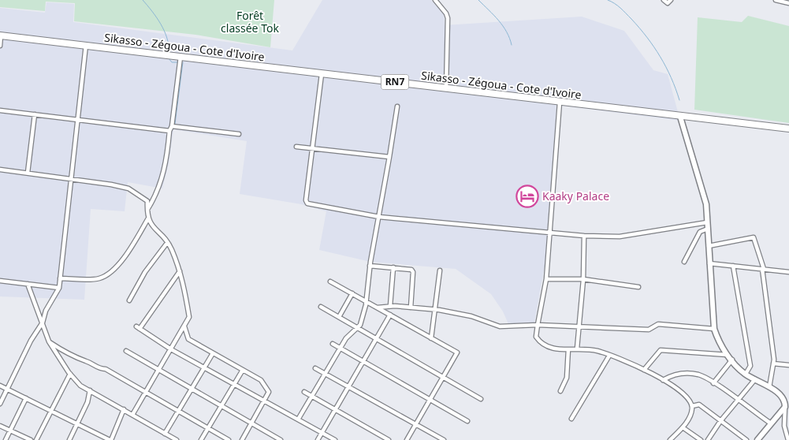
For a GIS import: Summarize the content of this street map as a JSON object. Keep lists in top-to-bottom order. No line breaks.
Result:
{"streets":{"highway":["Sikasso - Zégoua - Cote d'Ivoire","RN7"]},"parks":["Forêt classée Tok"],"places":{"hotel":["Kaaky Palace"]}}
